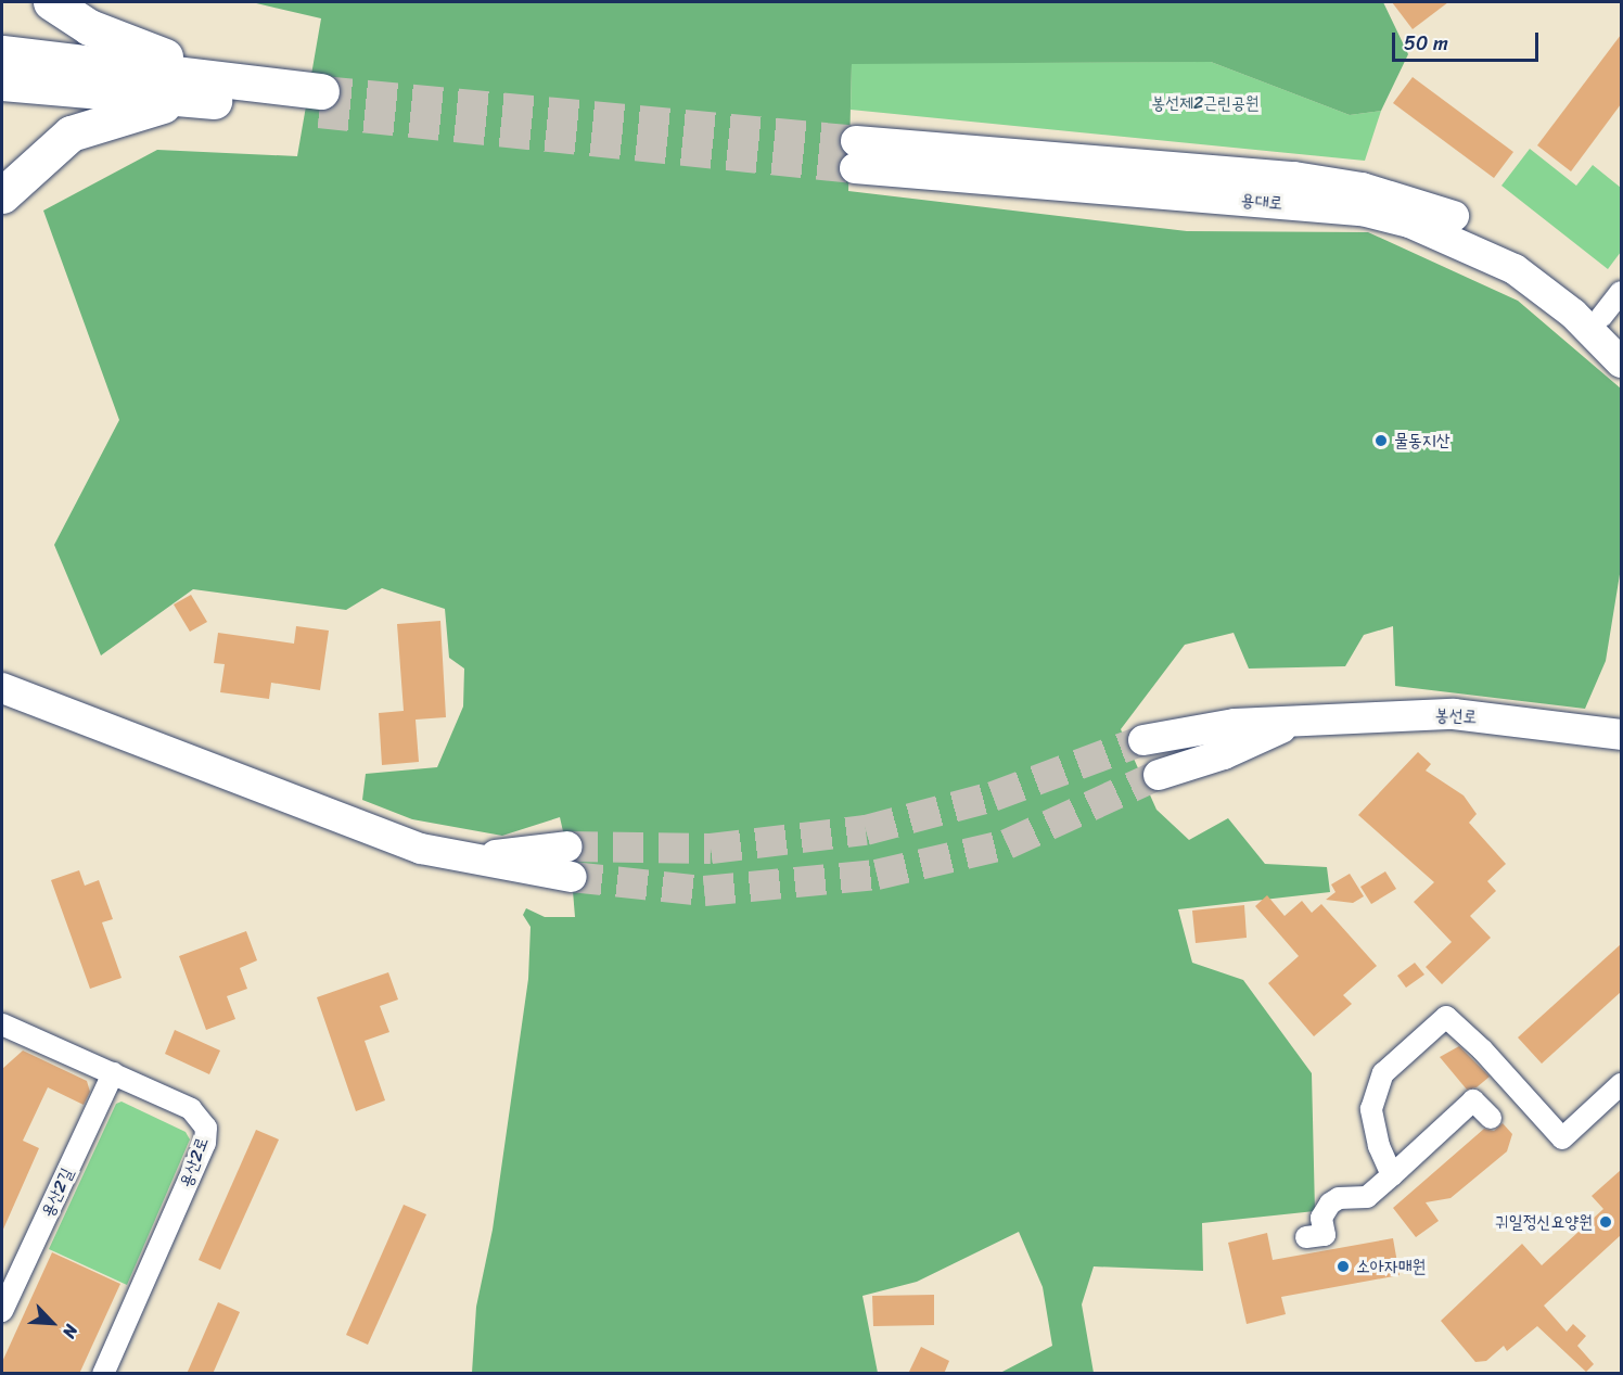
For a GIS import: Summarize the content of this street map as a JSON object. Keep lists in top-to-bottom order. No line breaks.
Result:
{"streets":{"street":["용대로","봉선로","용산2로","용산2길"]},"crossings":[["용산2로","용산2길"]],"parks":["봉선제2근린공원"],"places":["물동지산","귀일정신요양원","소아자매원"],"scale_bar":"50 m","north":"bottom right"}
